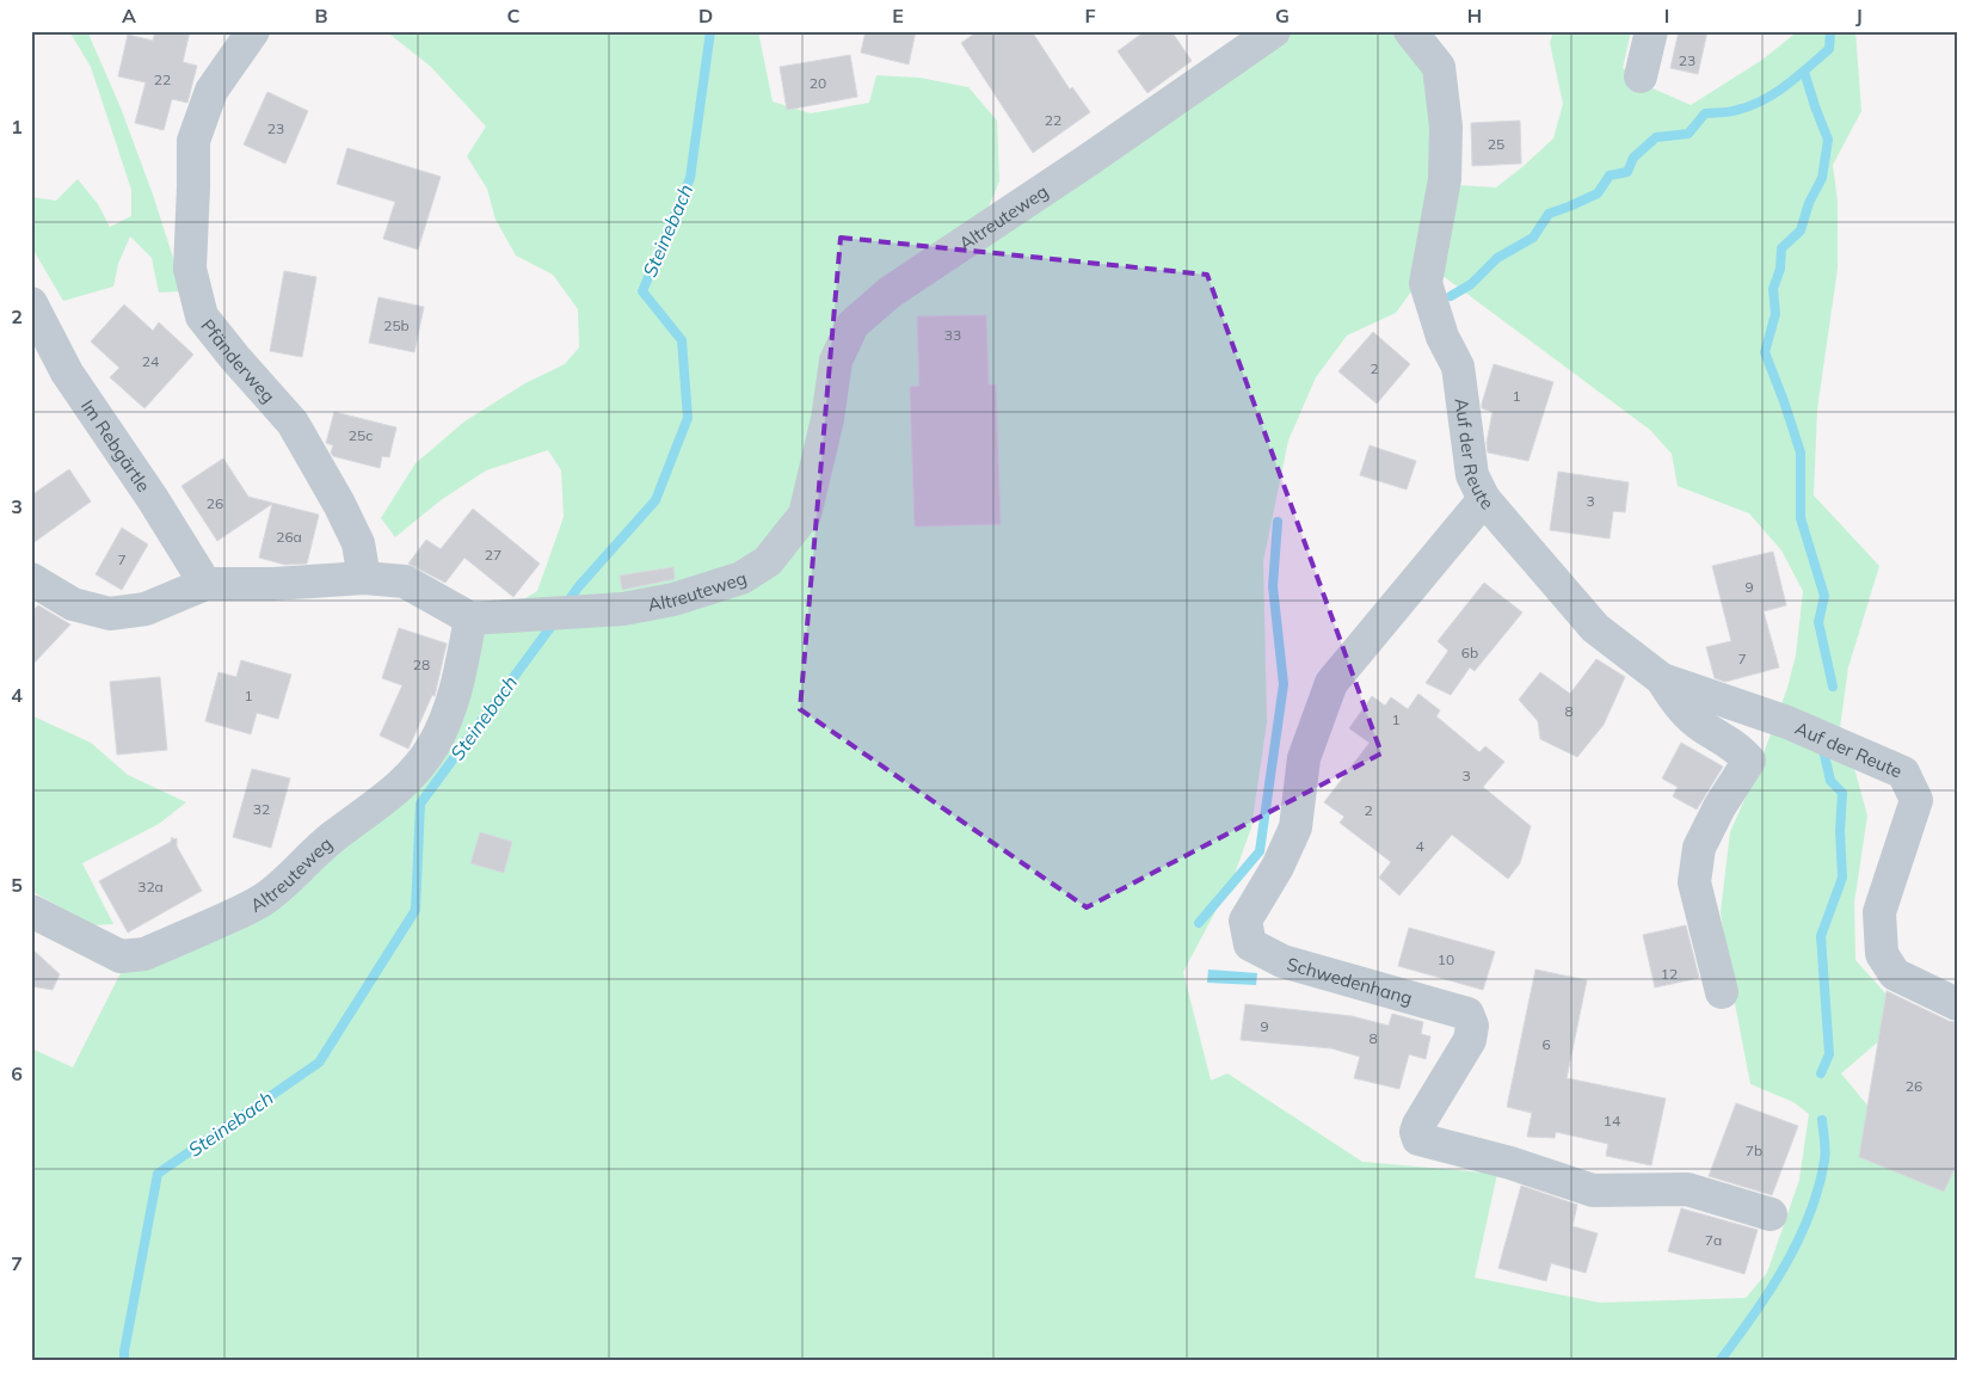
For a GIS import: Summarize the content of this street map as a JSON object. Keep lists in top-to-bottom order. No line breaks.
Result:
{"streets":{"street":["Altreuteweg","Pfänderweg","Im Rebgärtle","Auf der Reute","Schwedenhang"]},"crossings":[["Auf der Reute","Schwedenhang"]],"water":["Steinebach"],"house_numbers":["23","22","20","22","23","25","25b","33","24","2","1","25c","3","26","26a","27","7","9","6b","7","28","1","8","1","3","32","2","4","32a","10","12","9","8","6","26","14","7b","7a"],"grid":{"columns":["A","B","C","D","E","F","G","H","I","J"],"rows":["1","2","3","4","5","6","7"]}}
